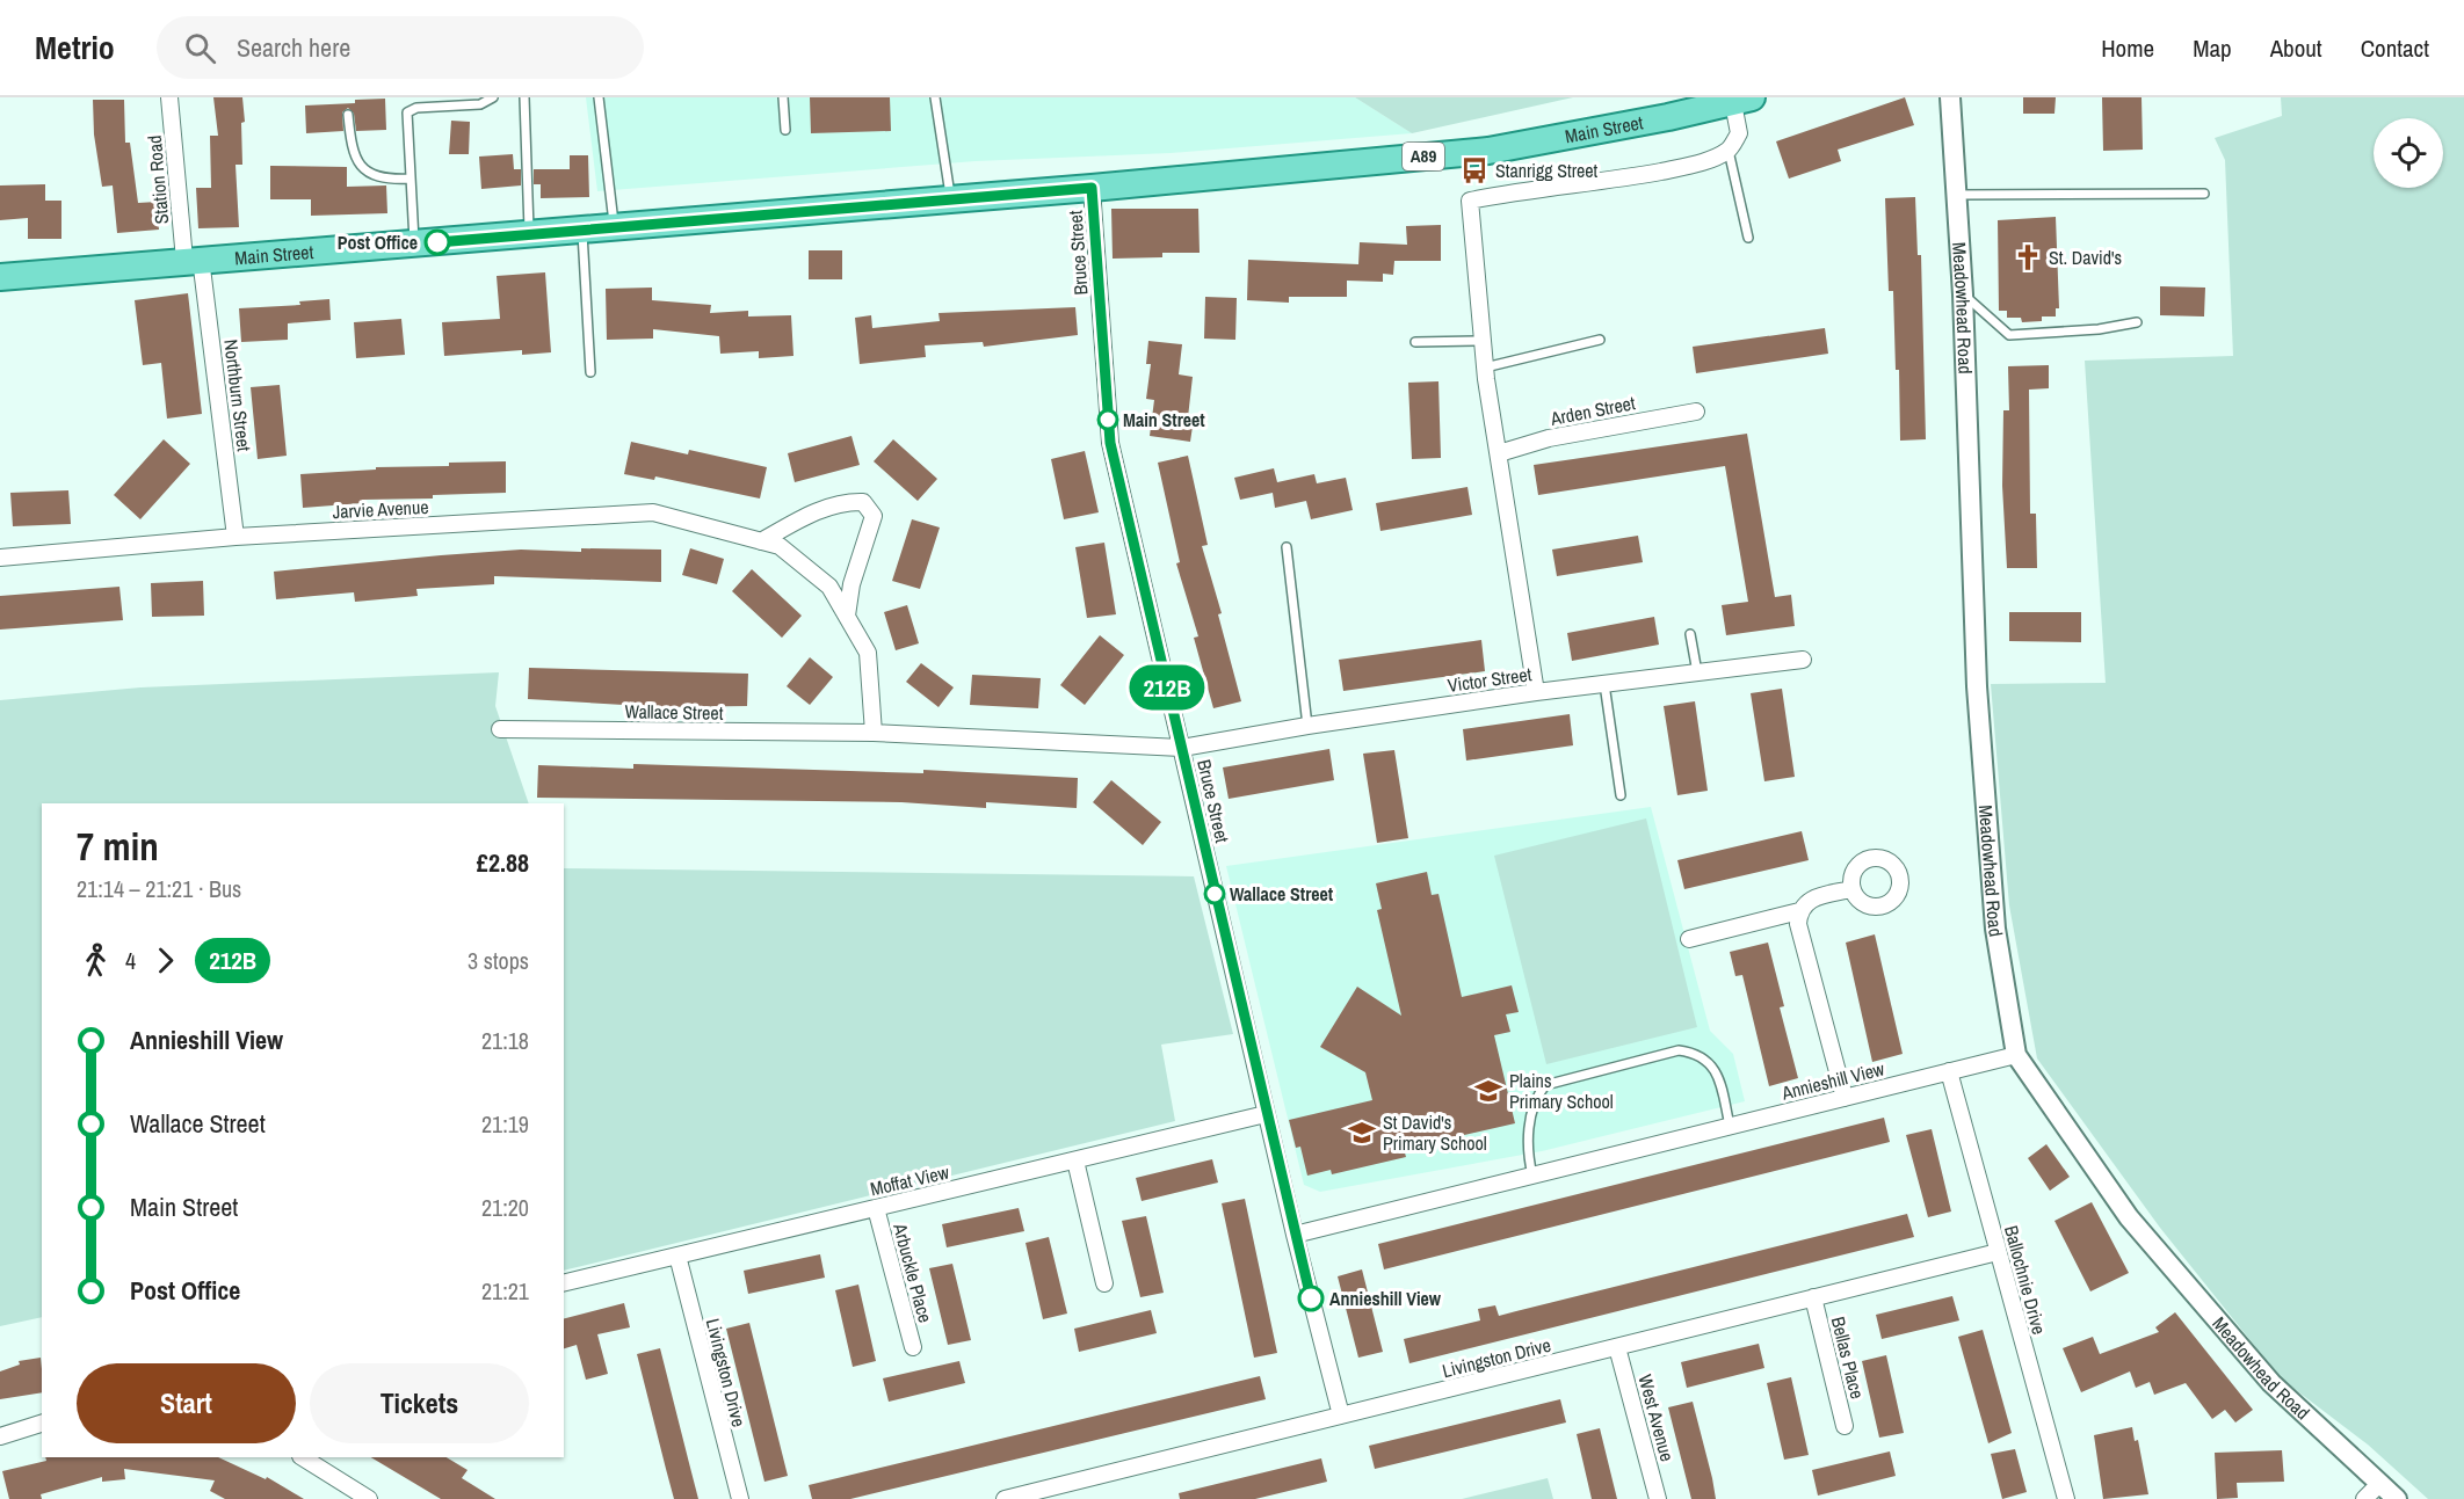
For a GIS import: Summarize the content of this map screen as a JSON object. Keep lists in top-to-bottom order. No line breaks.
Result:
{"streets":{"main road":["Main Street","A89"],"street":["Station Road","Bruce Street","Meadowhead Road","Northburn Street","Arden Street","Jarvie Avenue","Victor Street","Wallace Street","Annieshill View","Moffat View","Arbuckle Place","Ballochnie Drive","Livingston Drive","Bellas Place","West Avenue"]},"crossings":[["Main Street","Station Road"],["Main Street","Bruce Street"],["Main Street","Northburn Street"],["Station Road","Northburn Street"],["Bruce Street","Victor Street"],["Bruce Street","Wallace Street"],["Bruce Street","Annieshill View"],["Bruce Street","Moffat View"],["Bruce Street","Livingston Drive"],["Meadowhead Road","Annieshill View"],["Northburn Street","Jarvie Avenue"],["Jarvie Avenue","Wallace Street"],["Victor Street","Wallace Street"],["Annieshill View","Ballochnie Drive"],["Moffat View","Arbuckle Place"],["Moffat View","Livingston Drive"],["Ballochnie Drive","Livingston Drive"],["Livingston Drive","Bellas Place"],["Livingston Drive","West Avenue"]],"places":{"bus stop":["Stanrigg Street"],"other":["Post Office","Main Street","Wallace Street","Annieshill View"],"church":["St. David's"],"school or university":["Plains Primary School","St David's Primary School"]},"lines":["bus line 212B"],"page":{"header":"Metrio","search":"Search here","nav":["Home","Map","About","Contact"],"on_map":"212B","heading":["7 min","21:14 – 21:21 · Bus","£2.88"],"legs":["4","212B","3 stops"],"list":[{"name":"Annieshill View","value":"21:18"},{"name":"Wallace Street","value":"21:19"},{"name":"Main Street","value":"21:20"},{"name":"Post Office","value":"21:21"}],"buttons":["Start","Tickets"]}}
